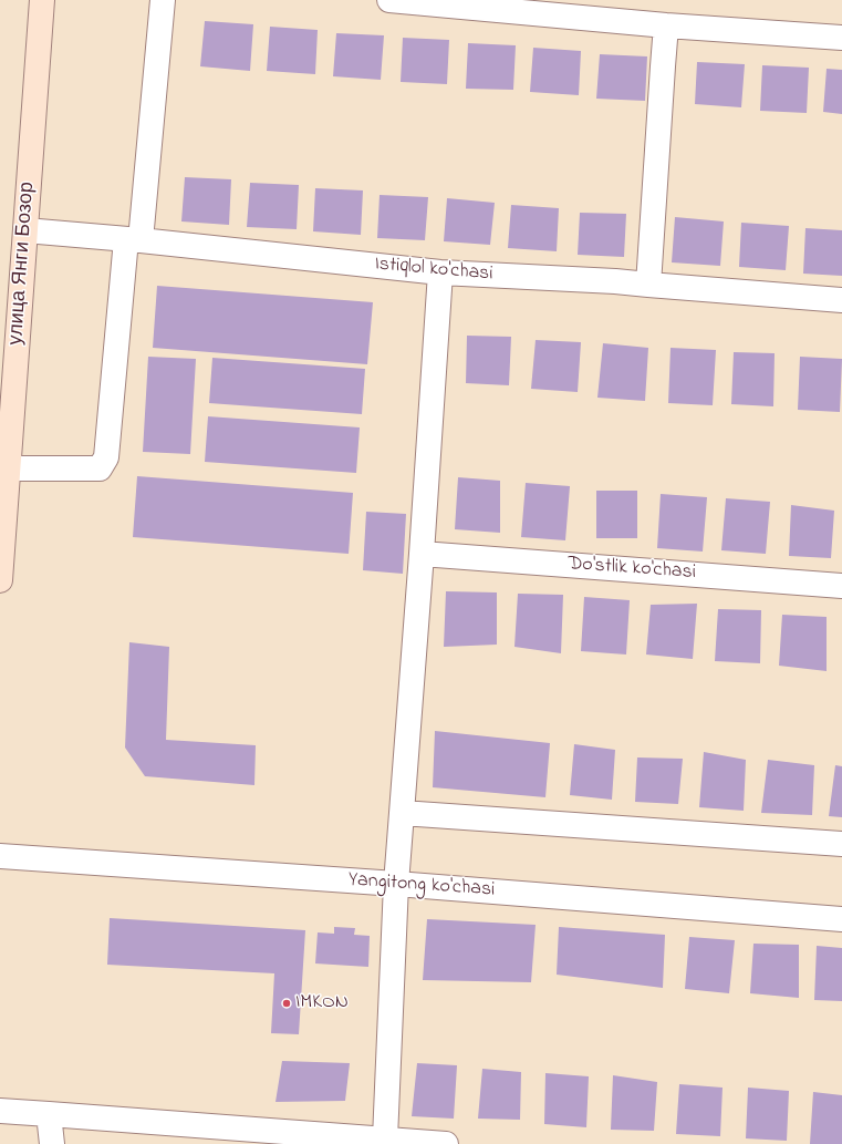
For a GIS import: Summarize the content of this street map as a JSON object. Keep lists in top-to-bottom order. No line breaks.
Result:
{"streets":{"street":["улица Янги Бозор","Istiqlol ko'chasi","Do'stlik ko'chasi","Yangitong ko'chasi"]},"crossings":[["улица Янги Бозор","Istiqlol ko'chasi"]],"places":["IMKON"]}
